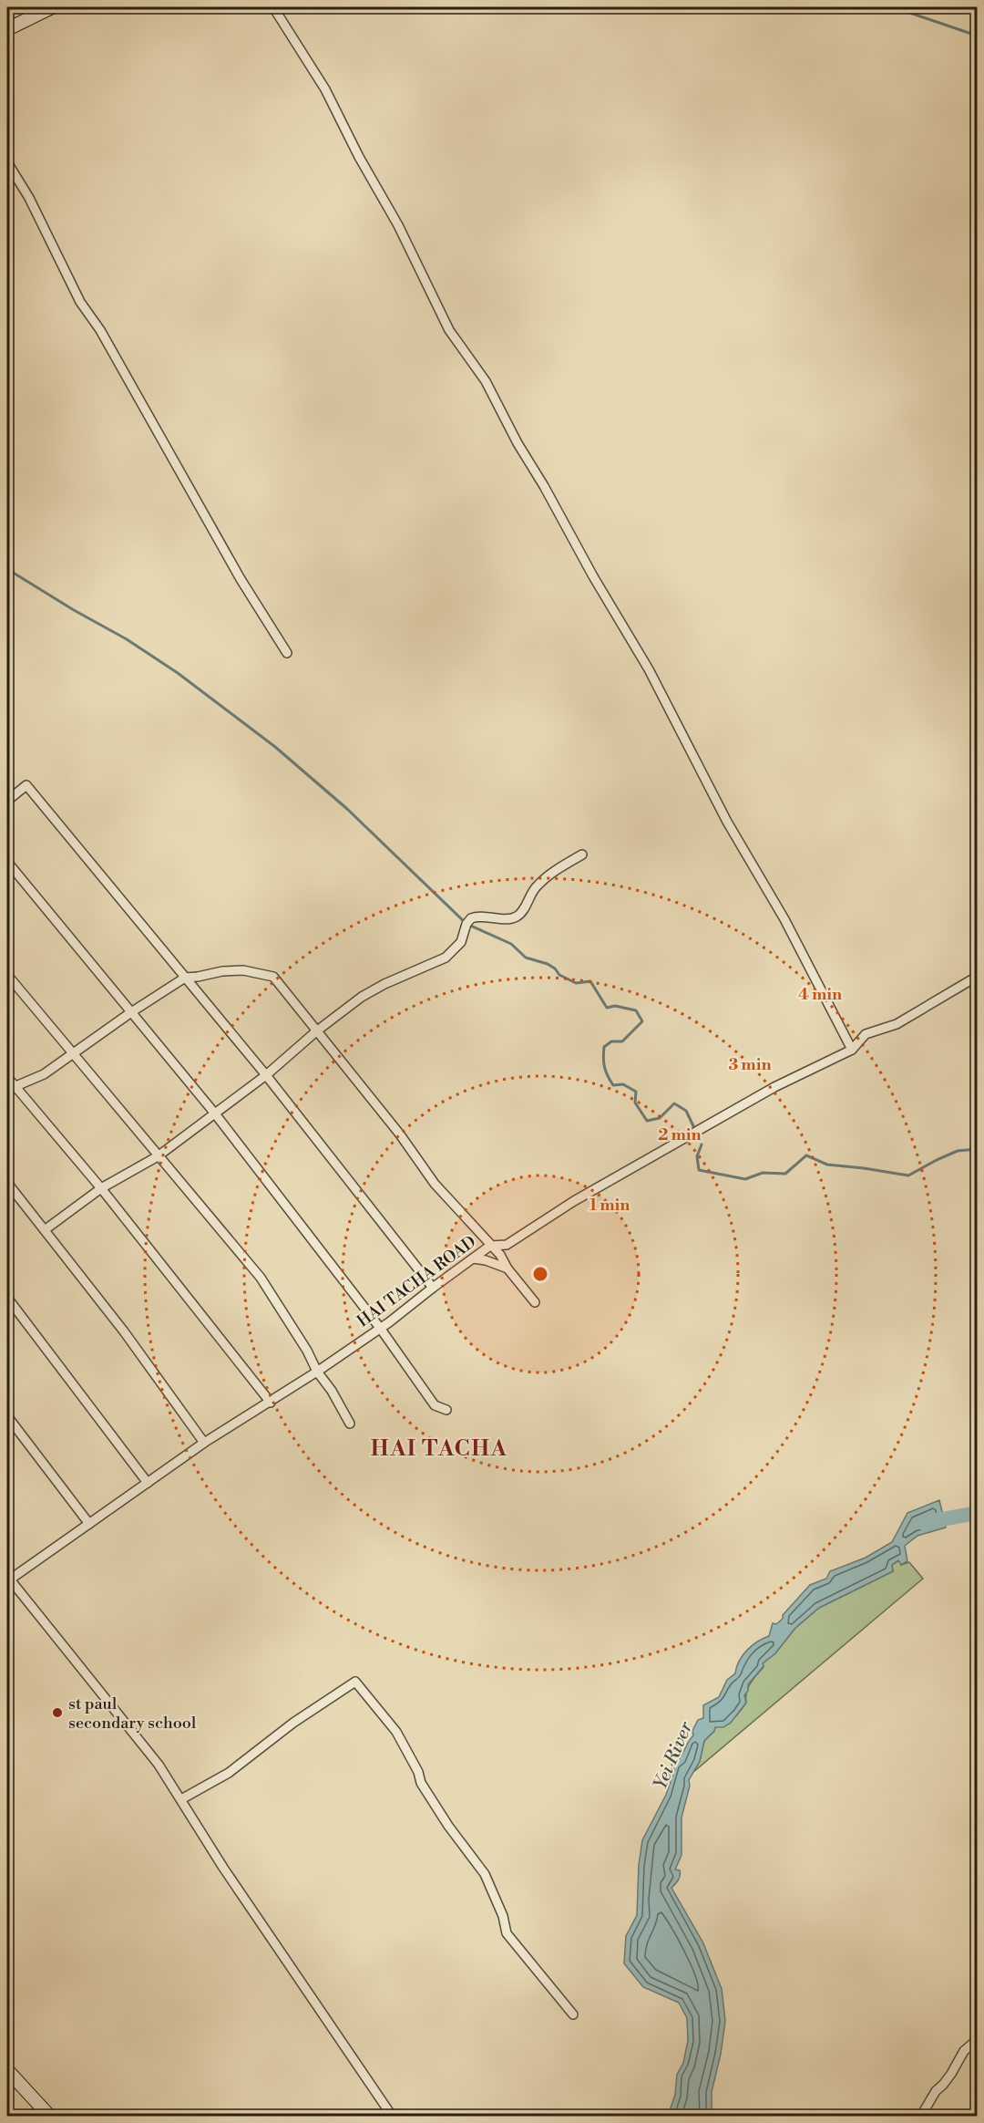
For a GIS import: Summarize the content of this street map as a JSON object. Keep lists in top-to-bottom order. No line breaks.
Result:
{"streets":{"street":["HAI TACHA ROAD"]},"districts":["HAI TACHA"],"water":["Yei River"],"places":["st paul secondary school"],"rings":["4 min","3 min","2 min","1 min"]}
